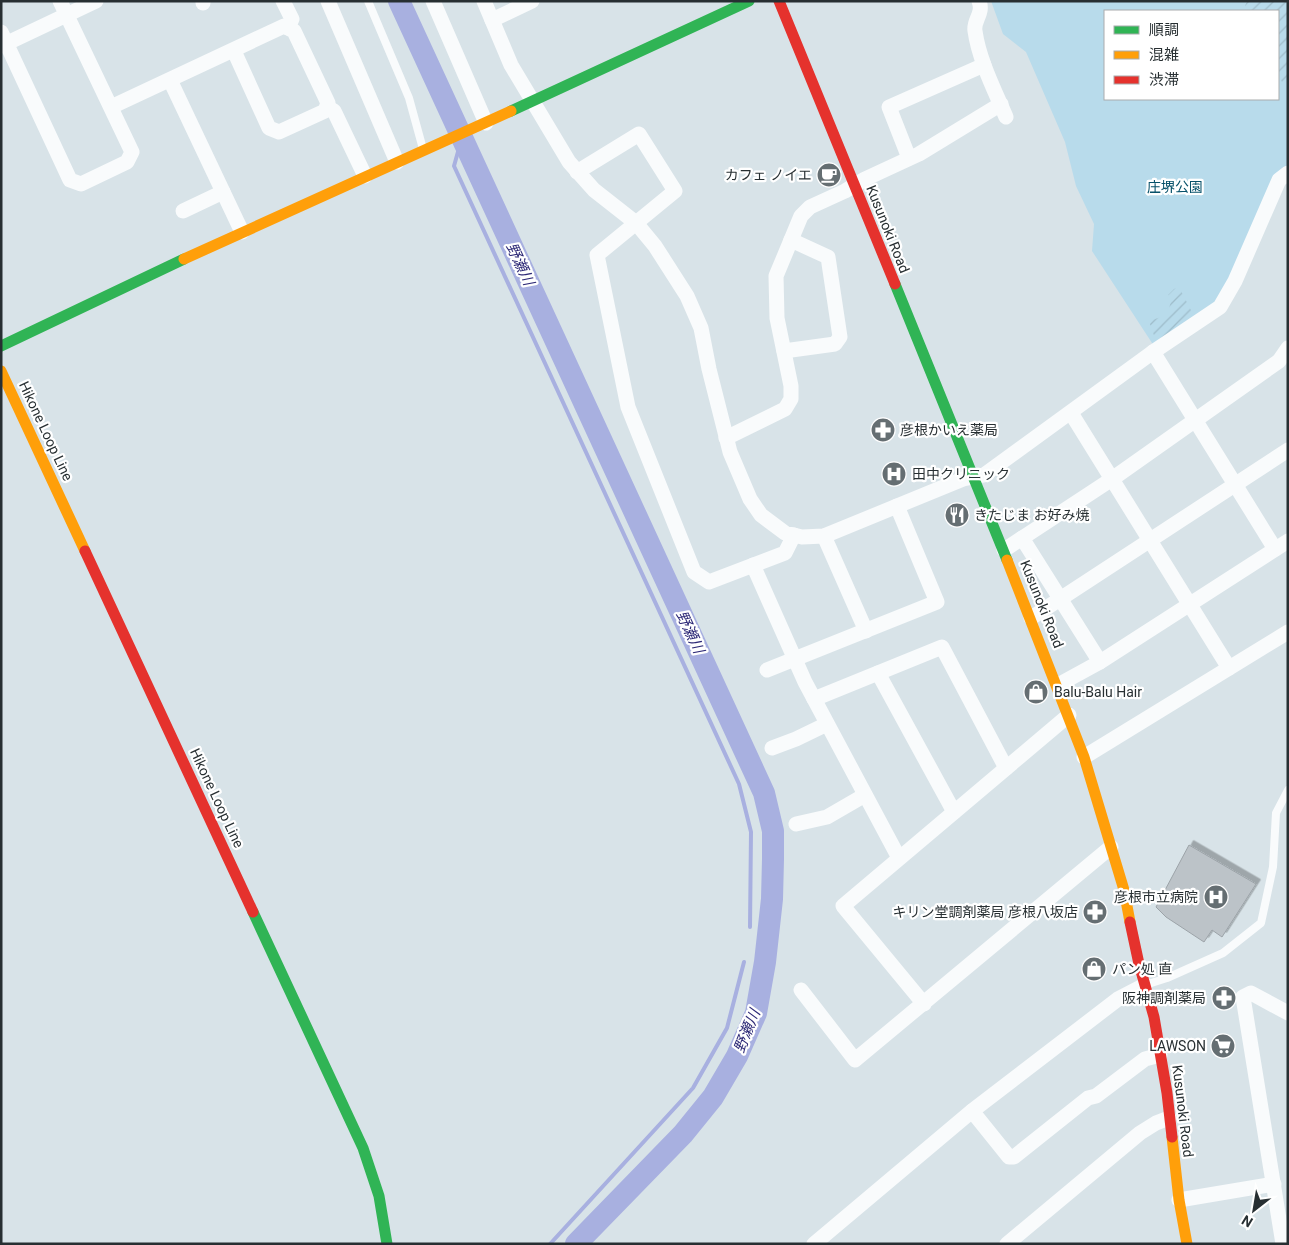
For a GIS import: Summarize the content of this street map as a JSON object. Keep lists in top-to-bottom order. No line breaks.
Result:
{"streets":{"street":["Kusunoki Road","Hikone Loop Line"]},"water":["野瀬川"],"parks":["庄堺公園"],"places":{"cafe":["カフェ ノイエ"],"pharmacy":["彦根かいえ薬局","キリン堂調剤薬局 彦根八坂店","阪神調剤薬局"],"hospital":["田中クリニック","彦根市立病院"],"restaurant":["きたじま お好み焼"],"shop":["Balu-Balu Hair","パン処 直"],"supermarket":["LAWSON"]},"legend":["順調","混雑","渋滞"],"north":"bottom left"}
